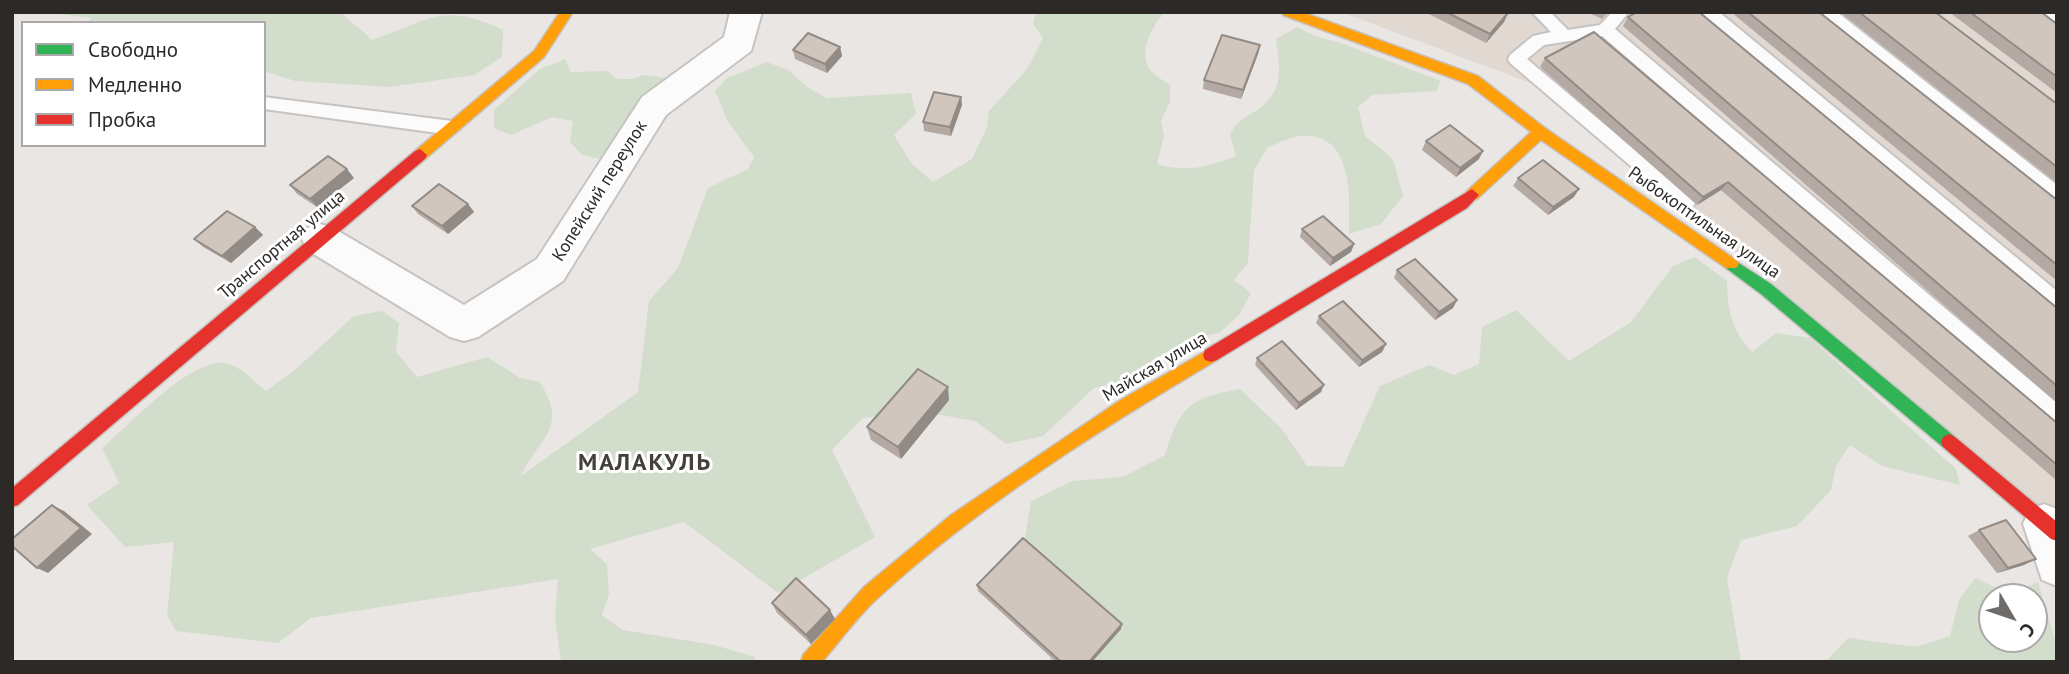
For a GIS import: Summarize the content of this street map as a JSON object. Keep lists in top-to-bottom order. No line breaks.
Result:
{"streets":{"street":["Копейский переулок","Рыбокоптильная улица","Транспортная улица","Майская улица"]},"crossings":[["Копейский переулок","Транспортная улица"],["Рыбокоптильная улица","Майская улица"]],"districts":["МАЛАКУЛЬ"],"legend":["Свободно","Медленно","Пробка"],"north":"bottom right"}
